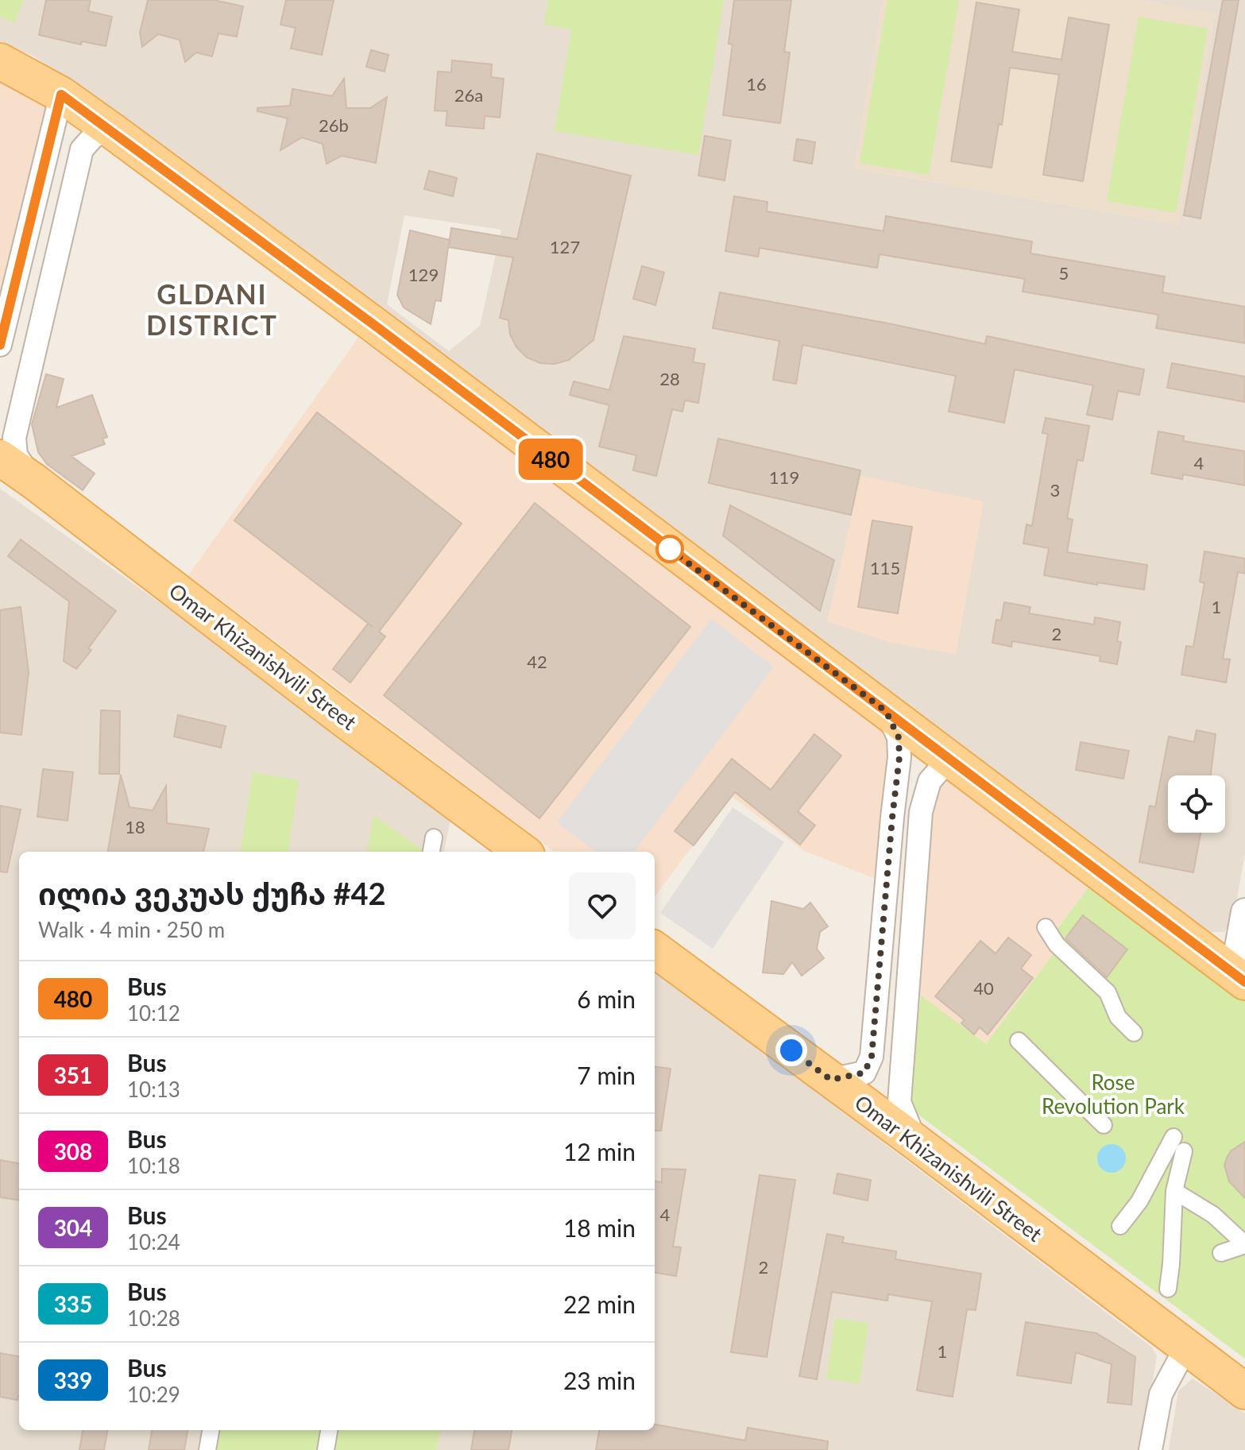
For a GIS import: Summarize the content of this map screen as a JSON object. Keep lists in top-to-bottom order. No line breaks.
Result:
{"streets":{"main road":["Omar Khizanishvili Street"]},"districts":["GLDANI DISTRICT"],"parks":["Rose Revolution Park"],"lines":["bus line 480"],"house_numbers":["16","26a","26b","127","5","129","28","4","119","3","115","1","2","42","18","40","4","2","1"],"page":{"on_map":"480","heading":["ილია ვეკუას ქუჩა #42","Walk · 4 min · 250 m"],"list":[{"mark":"480","name":"Bus","note":"10:12","value":"6 min"},{"mark":"351","name":"Bus","note":"10:13","value":"7 min"},{"mark":"308","name":"Bus","note":"10:18","value":"12 min"},{"mark":"304","name":"Bus","note":"10:24","value":"18 min"},{"mark":"335","name":"Bus","note":"10:28","value":"22 min"},{"mark":"339","name":"Bus","note":"10:29","value":"23 min"}]}}
